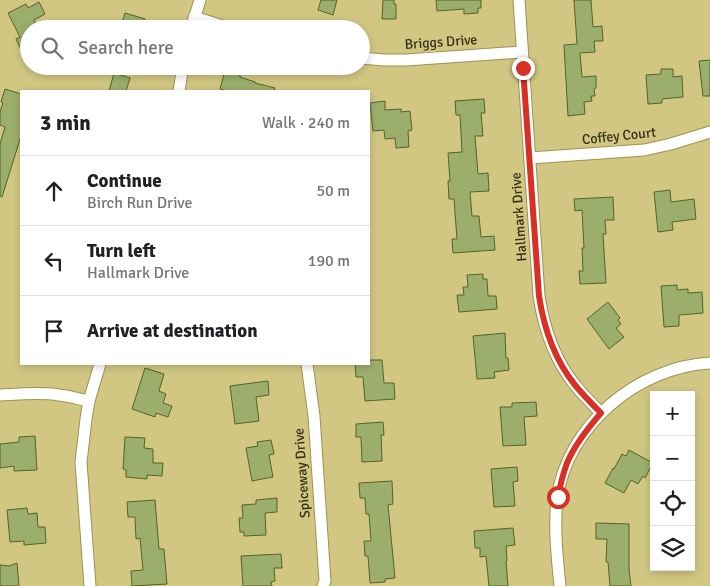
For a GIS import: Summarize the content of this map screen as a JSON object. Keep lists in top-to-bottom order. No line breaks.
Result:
{"streets":{"street":["Briggs Drive","Coffey Court","Hallmark Drive","Spiceway Drive"]},"crossings":[["Briggs Drive","Hallmark Drive"],["Coffey Court","Hallmark Drive"]],"page":{"search":"Search here","heading":["3 min","Walk · 240 m"],"list":[["Continue","Birch Run Drive","50 m"],["Turn left","Hallmark Drive","190 m"],"Arrive at destination"],"map_buttons":["+","−"]}}
